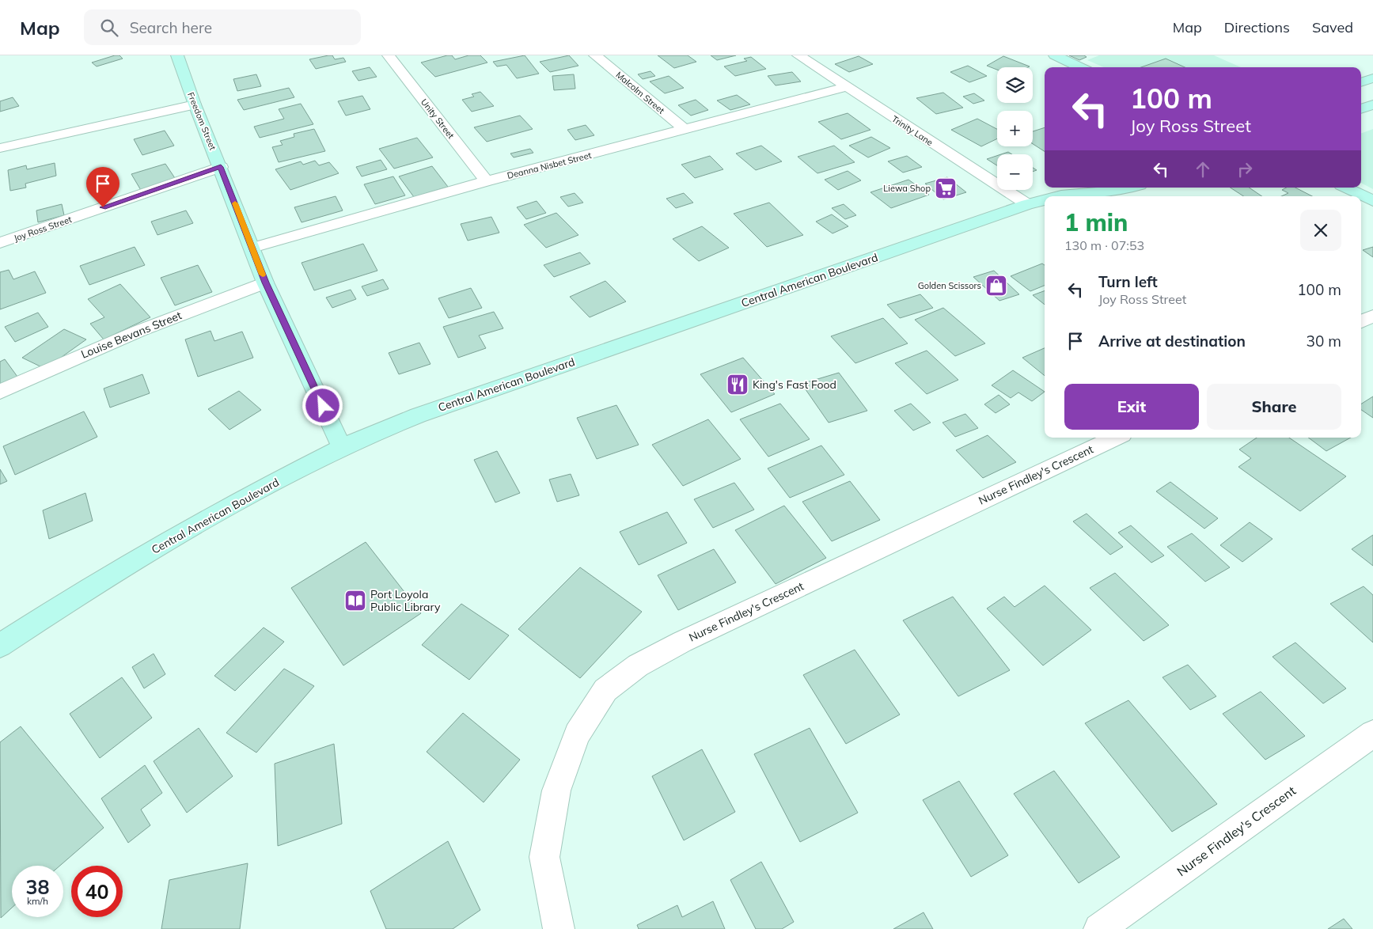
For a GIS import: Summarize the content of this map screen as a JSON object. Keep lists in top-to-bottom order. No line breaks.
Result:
{"streets":{"main road":["Freedom Street","Central American Boulevard"],"street":["Malcolm Street","Unity Street","Trinity Lane","Deanna Nisbet Street","Joy Ross Street","Louise Bevans Street","Nurse Findley's Crescent"]},"crossings":[["Malcolm Street","Deanna Nisbet Street"],["Unity Street","Deanna Nisbet Street"],["Freedom Street","Deanna Nisbet Street"],["Freedom Street","Joy Ross Street"],["Freedom Street","Central American Boulevard"],["Freedom Street","Louise Bevans Street"],["Trinity Lane","Deanna Nisbet Street"],["Trinity Lane","Central American Boulevard"]],"places":{"supermarket":["Liewa Shop"],"shop":["Golden Scissors"],"restaurant":["King's Fast Food"],"library":["Port Loyola Public Library"]},"page":{"header":"Map","search":"Search here","nav":["Map","Directions","Saved"],"map_buttons":["+","−"],"turn":["100 m","Joy Ross Street"],"heading":["1 min","130 m · 07:53"],"list":[{"name":"Turn left","note":"Joy Ross Street","value":"100 m"},{"name":"Arrive at destination","value":"30 m"}],"buttons":["Exit","Share"],"speed":"38 km/h","limit":"40"}}
